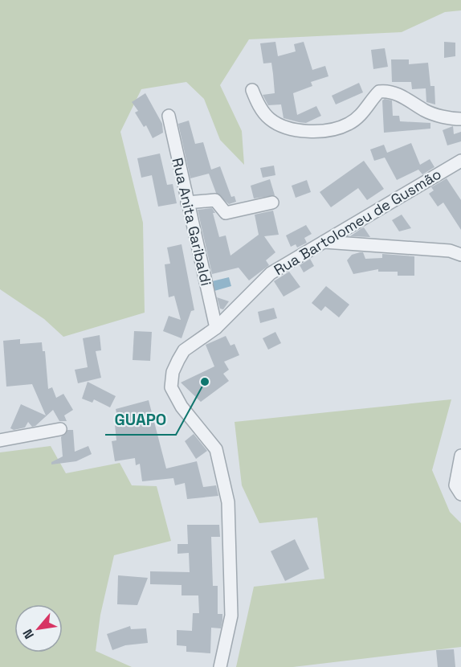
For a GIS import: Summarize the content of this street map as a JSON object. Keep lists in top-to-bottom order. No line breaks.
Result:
{"streets":{"street":["Rua Anita Garibaldi","Rua Bartolomeu de Gusmão"]},"crossings":[["Rua Anita Garibaldi","Rua Bartolomeu de Gusmão"]],"places":["GUAPO"],"north":"bottom left"}
